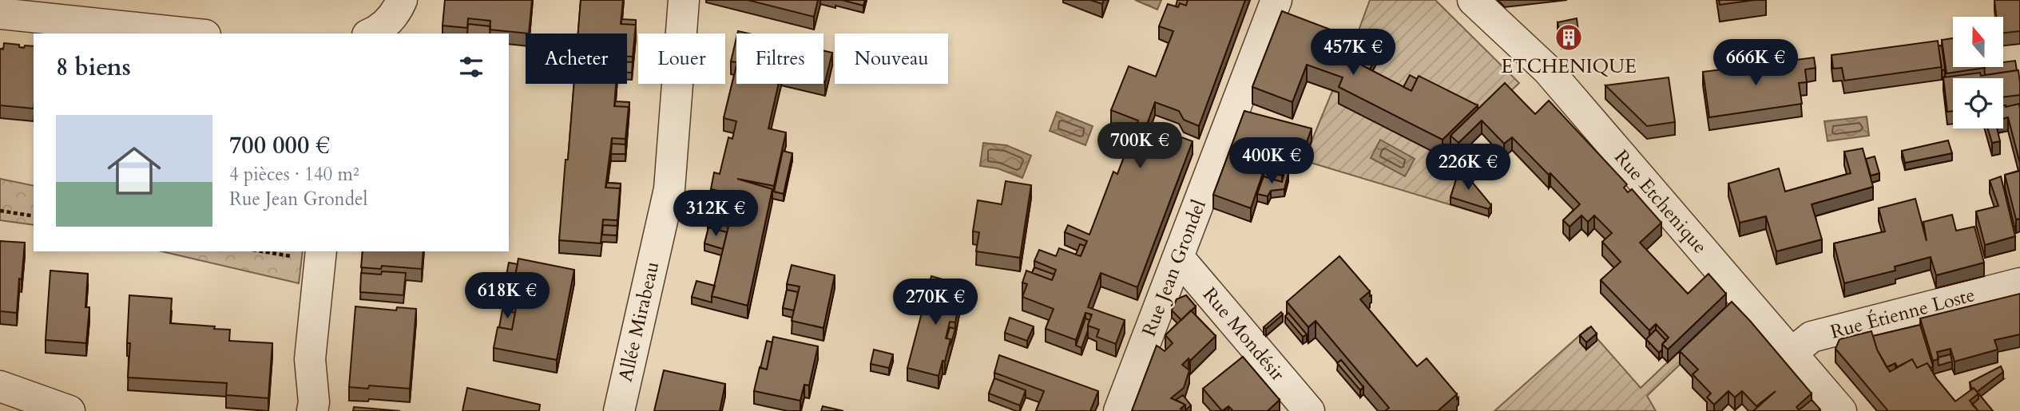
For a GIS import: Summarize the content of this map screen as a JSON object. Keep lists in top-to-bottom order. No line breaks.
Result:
{"streets":{"street":["Rue Etchenique","Rue Jean Grondel","Rue Étienne Loste","Allée Mirabeau","Rue Mondésir"]},"crossings":[["Rue Etchenique","Rue Étienne Loste"],["Rue Jean Grondel","Rue Mondésir"]],"places":{"building":["ETCHENIQUE"]},"north":"top","page":{"price":["457K €","666K €","700K €","400K €","226K €","312K €","618K €","270K €"],"chip":["Acheter","Louer","Filtres","Nouveau"],"heading":"8 biens","list":[{"name":"700 000 €","note":"4 pièces · 140 m² · Rue Jean Grondel"}]}}
